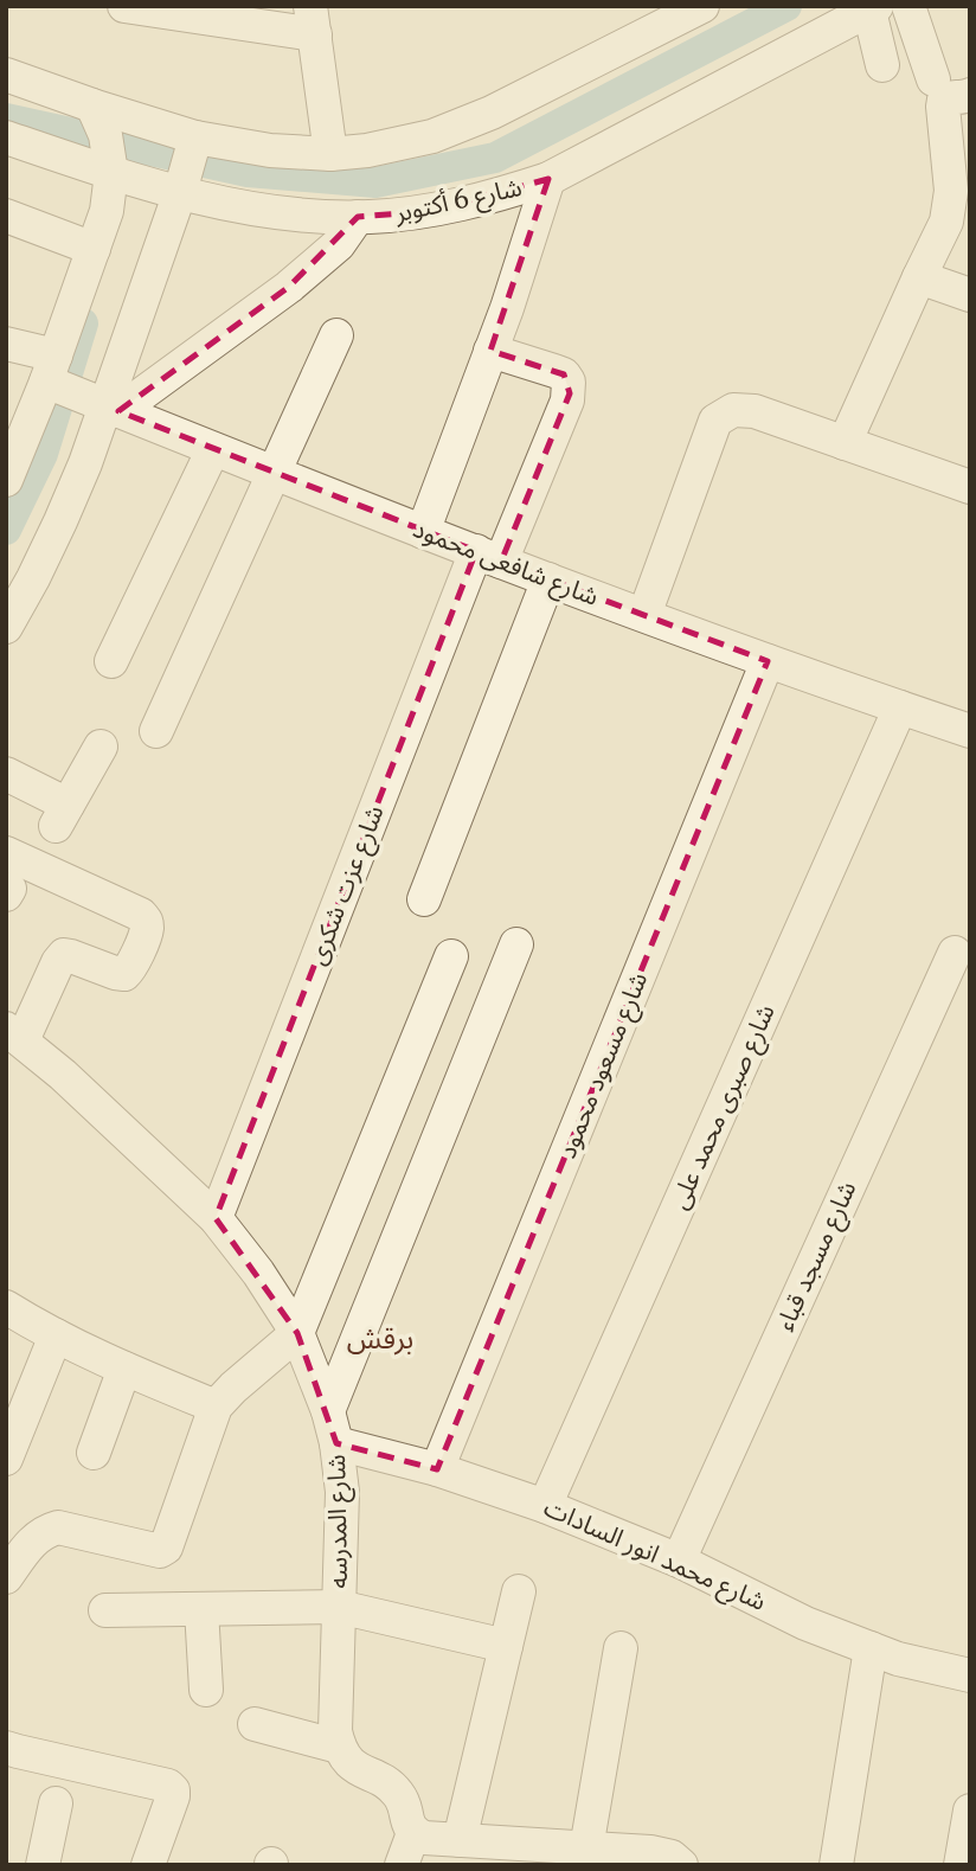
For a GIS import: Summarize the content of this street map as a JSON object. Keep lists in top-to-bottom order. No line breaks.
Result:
{"streets":{"street":["شارع 6 أكتوبر","شارع شافعى محمود","شارع عزت شكرى","شارع مسعود محمود","شارع صبرى محمد على","شارع مسجد قباء","شارع المدرسه","شارع محمد انور السادات"]},"crossings":[["شارع شافعى محمود","شارع عزت شكرى"],["شارع شافعى محمود","شارع مسعود محمود"],["شارع شافعى محمود","شارع صبرى محمد على"],["شارع عزت شكرى","شارع المدرسه"],["شارع مسعود محمود","شارع محمد انور السادات"],["شارع صبرى محمد على","شارع محمد انور السادات"],["شارع مسجد قباء","شارع محمد انور السادات"],["شارع المدرسه","شارع محمد انور السادات"]],"districts":["برقش"]}
